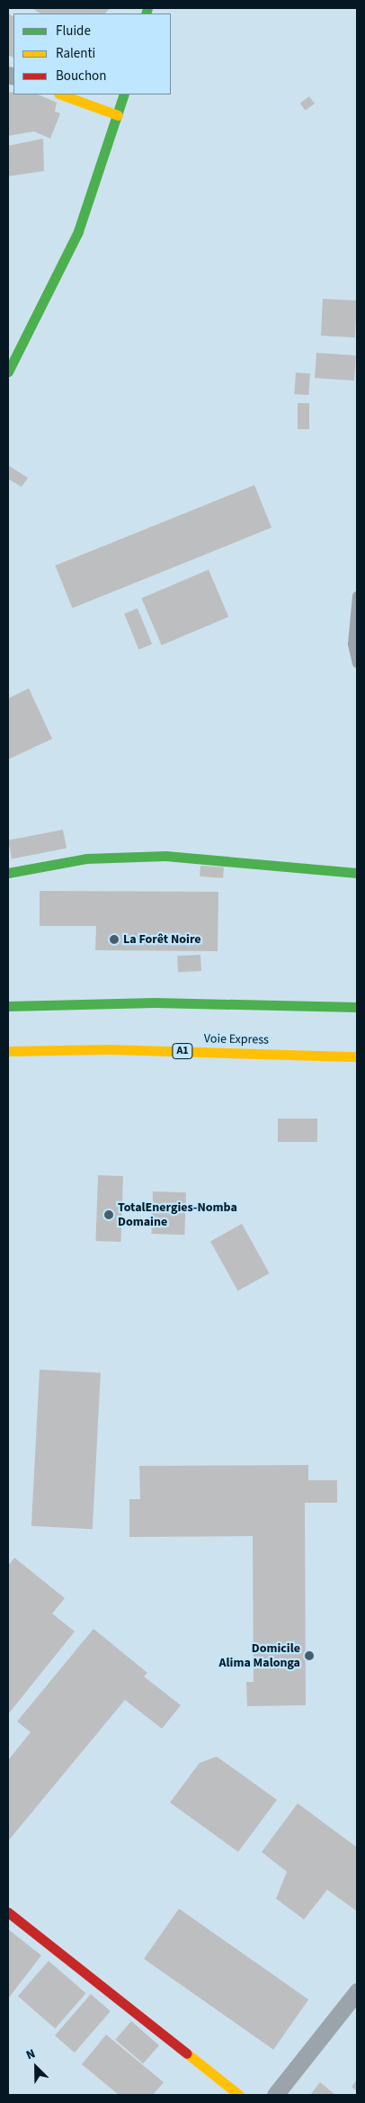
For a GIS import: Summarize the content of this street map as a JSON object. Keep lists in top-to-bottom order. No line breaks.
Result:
{"streets":{"main road":["Voie Express","A1"]},"places":["La Forêt Noire","TotalEnergies-Nomba Domaine","Domicile Alima Malonga"],"legend":["Fluide","Ralenti","Bouchon"],"north":"top left"}
